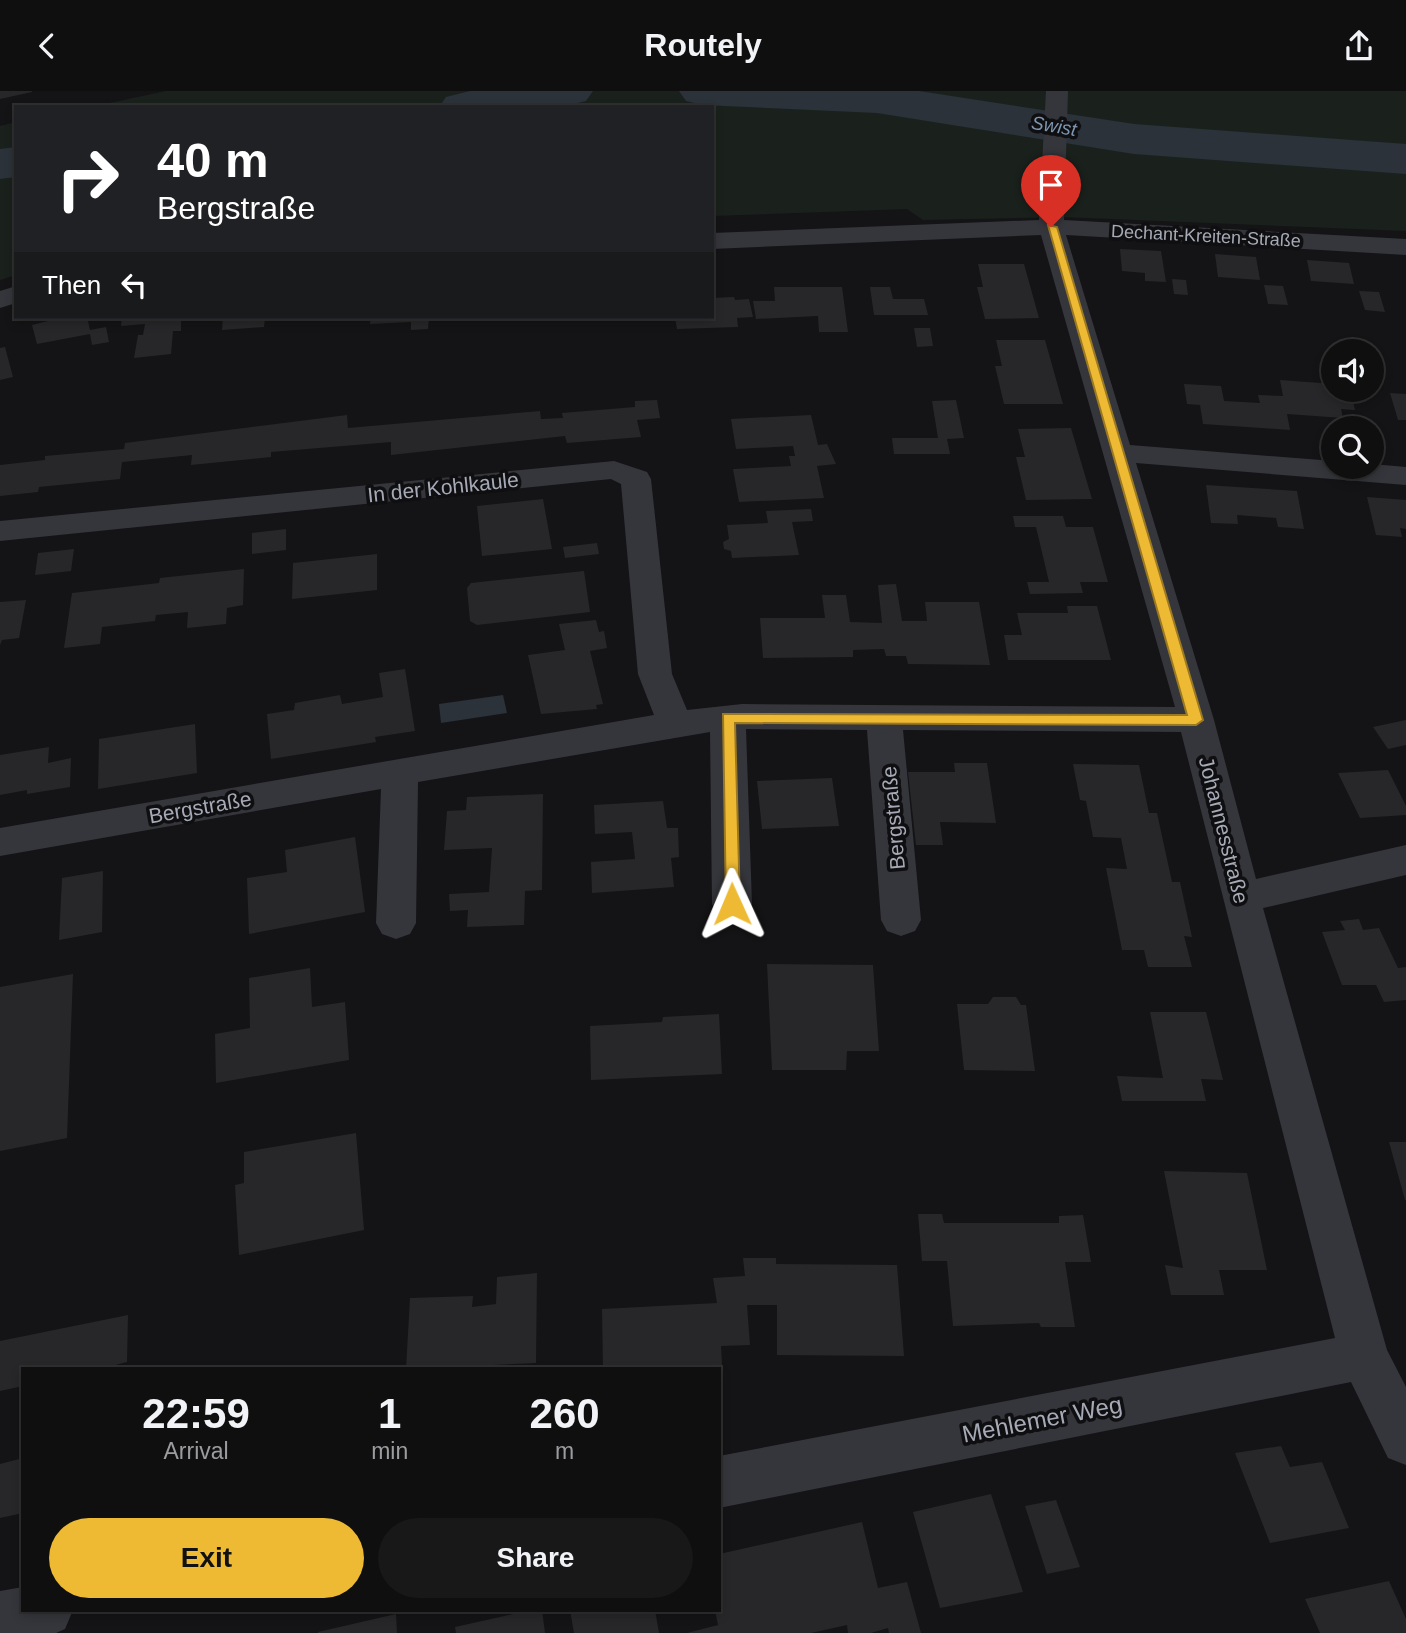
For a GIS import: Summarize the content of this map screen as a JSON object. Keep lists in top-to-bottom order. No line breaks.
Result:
{"streets":{"street":["Dechant-Kreiten-Straße","In der Kohlkaule","Bergstraße","Johannesstraße","Mehlemer Weg"]},"crossings":[["Dechant-Kreiten-Straße","Johannesstraße"],["In der Kohlkaule","Bergstraße"],["Bergstraße","Johannesstraße"],["Johannesstraße","Mehlemer Weg"]],"water":["Swist"],"page":{"header":"Routely","turn":["40 m","Bergstraße"],"then":"Then","eta":["22:59","Arrival","1","min","260","m"],"buttons":["Exit","Share"]}}
